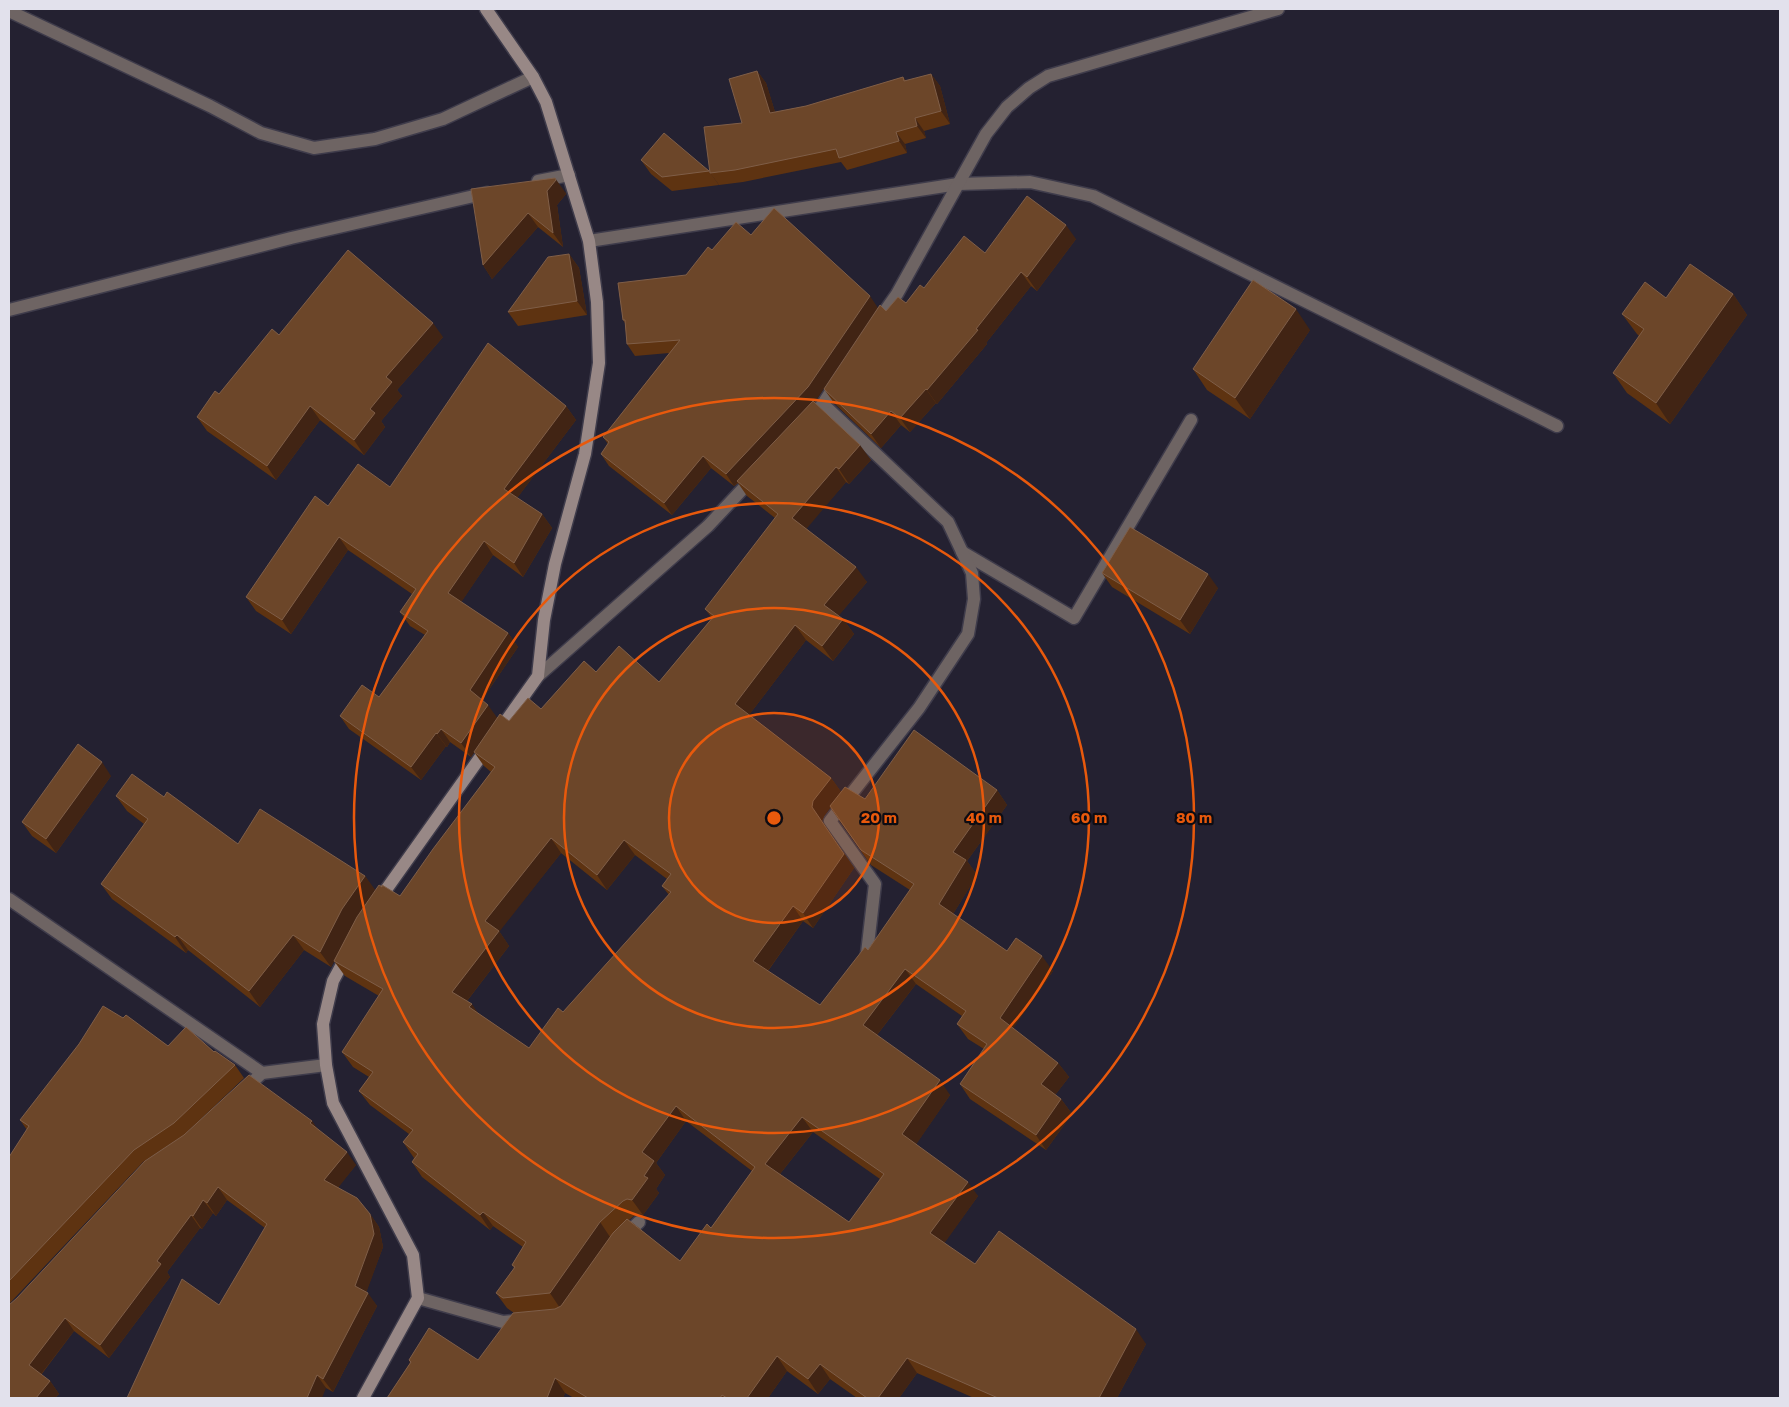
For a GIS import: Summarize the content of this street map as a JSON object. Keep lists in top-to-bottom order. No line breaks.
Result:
{"rings":["20 m","40 m","60 m","80 m"]}
